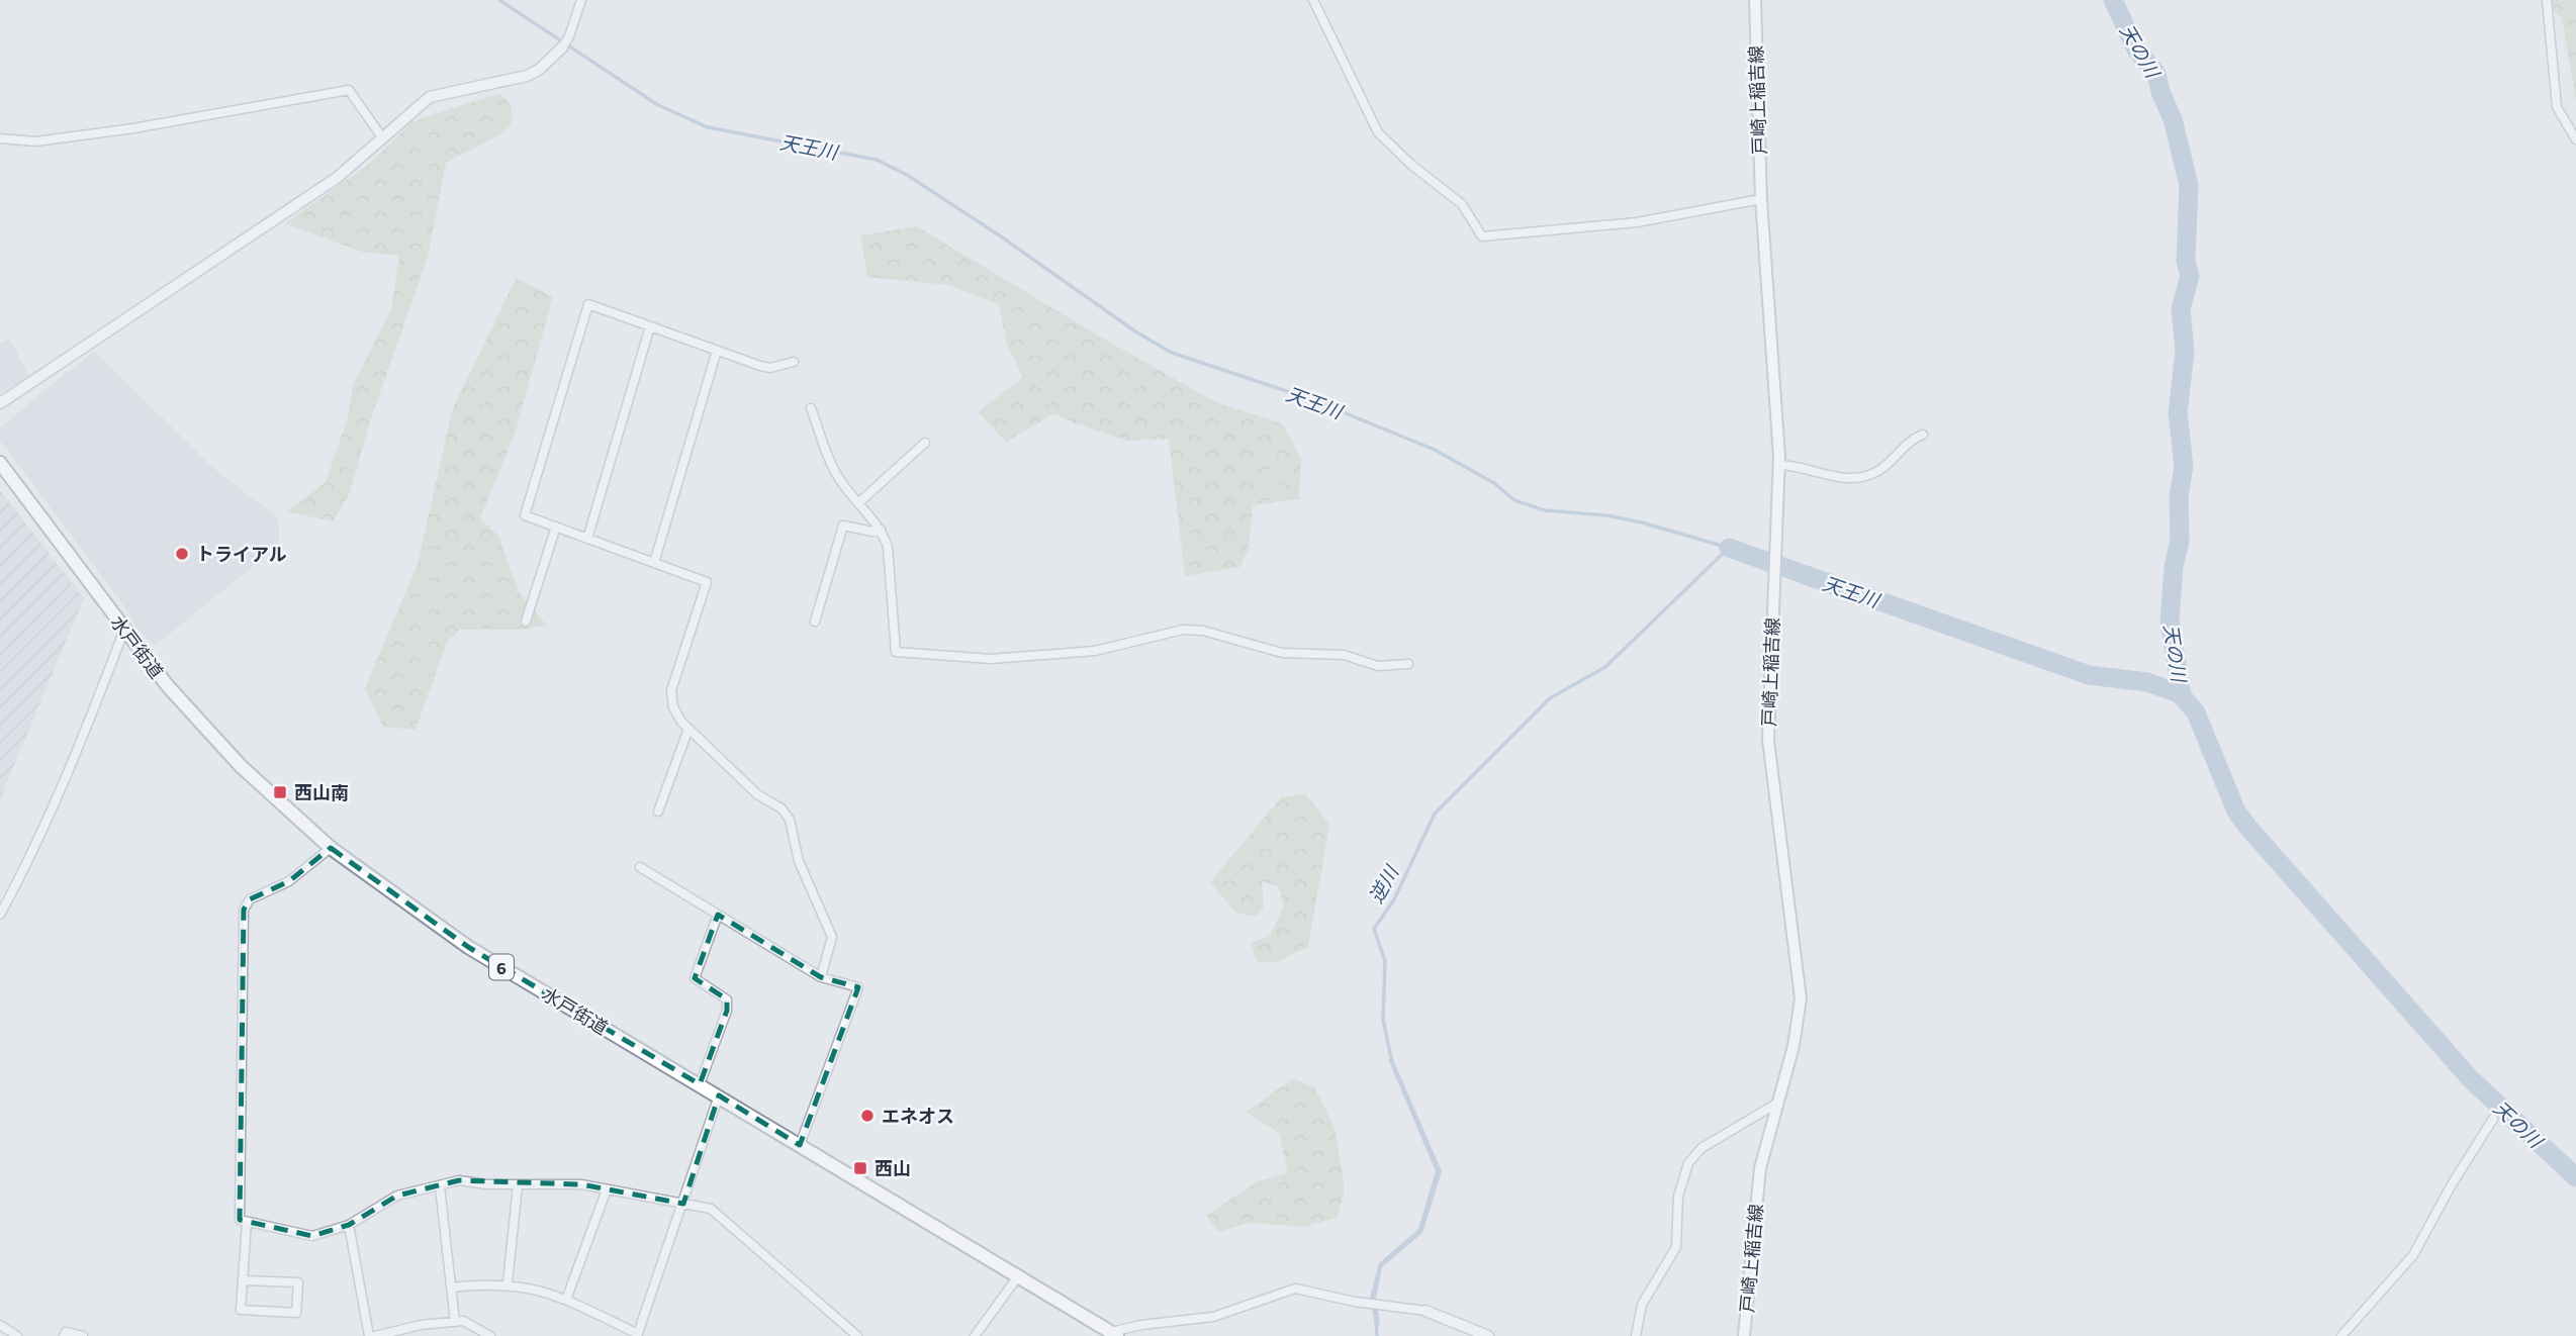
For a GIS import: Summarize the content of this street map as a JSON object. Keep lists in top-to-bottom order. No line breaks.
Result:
{"streets":{"highway":["水戸街道","6"],"main road":["戸崎上稲吉線"]},"water":["天の川","天王川","逆川"],"places":{"other":["トライアル","エネオス"],"transit":["西山南","西山"]}}
